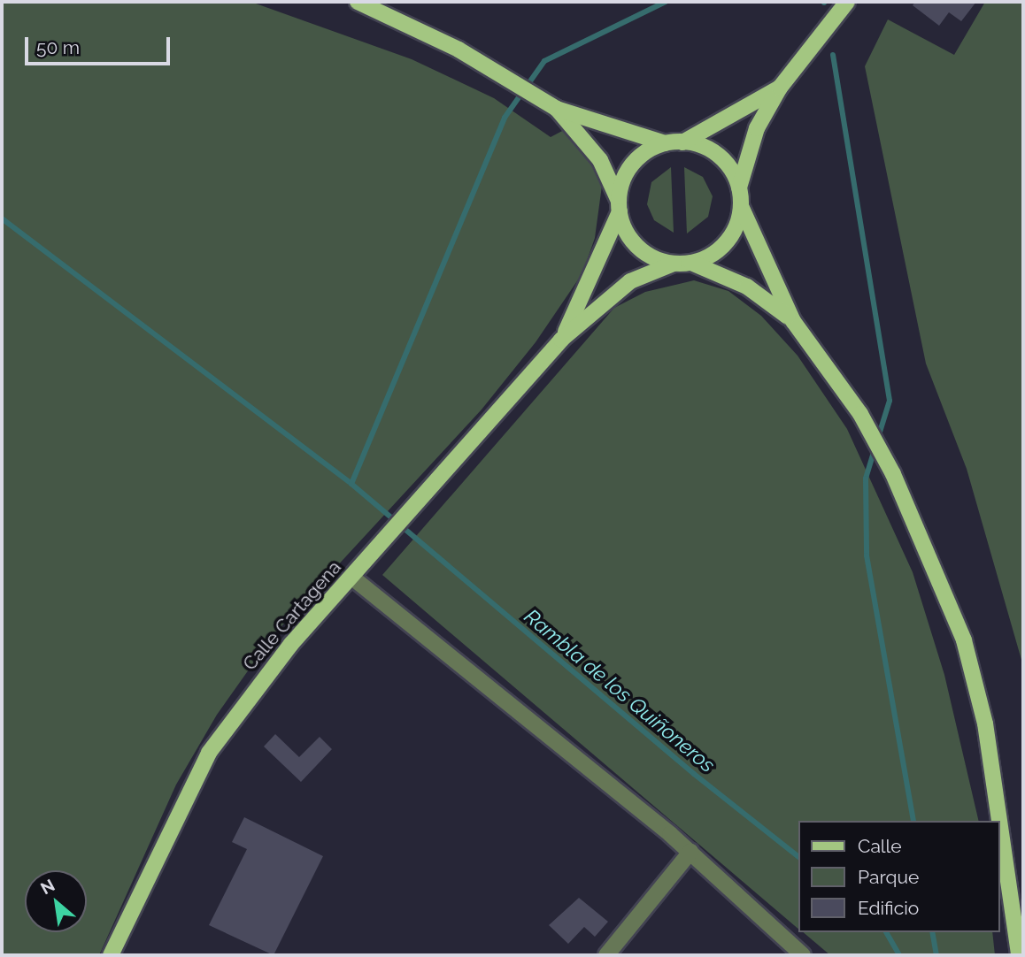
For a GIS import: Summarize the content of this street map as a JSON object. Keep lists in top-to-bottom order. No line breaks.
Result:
{"streets":{"main road":["Calle Cartagena"]},"water":["Rambla de los Quiñoneros"],"legend":["Calle","Parque","Edificio"],"scale_bar":"50 m","north":"top left"}
